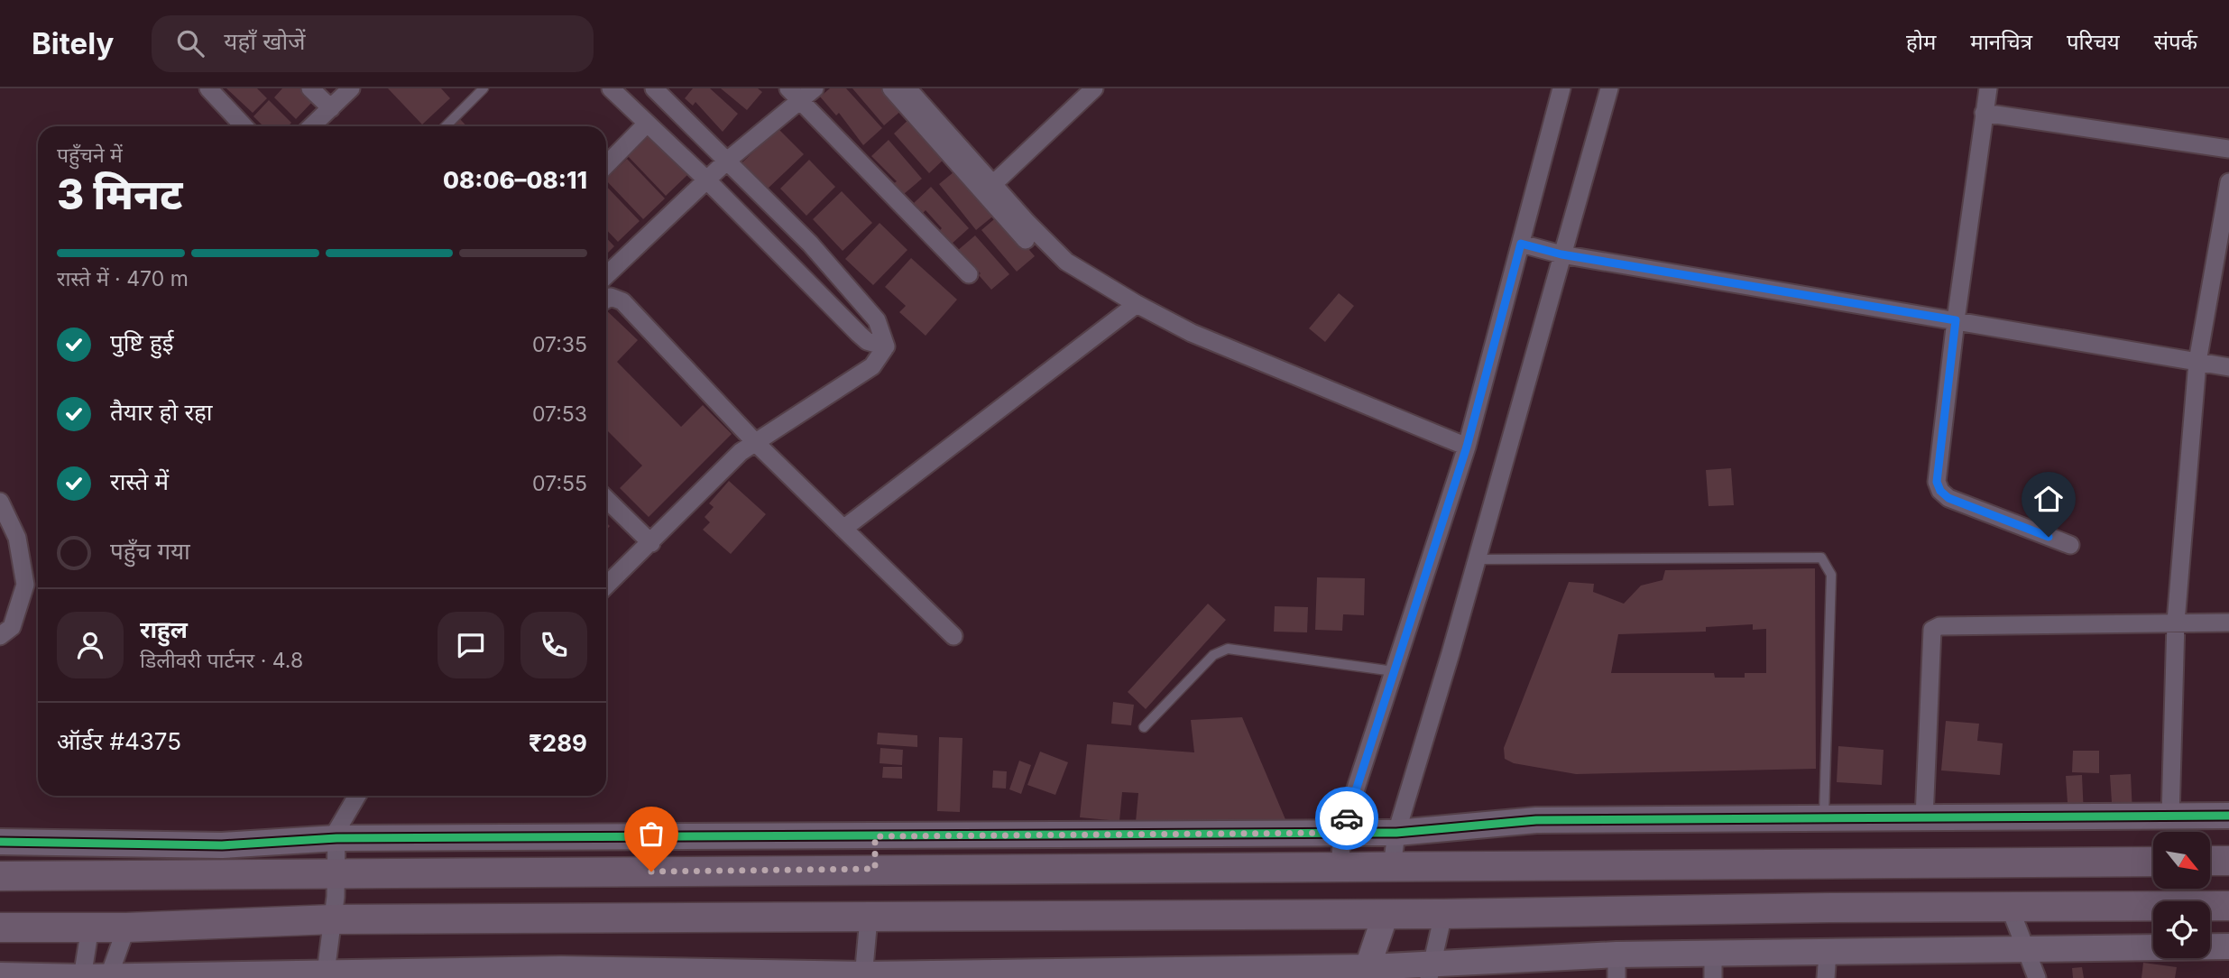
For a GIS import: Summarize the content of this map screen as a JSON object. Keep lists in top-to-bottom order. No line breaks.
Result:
{"north":"bottom right","page":{"header":"Bitely","search":"यहाँ खोजें","nav":["होम","मानचित्र","परिचय","संपर्क"],"heading":["3 मिनट","पहुँचने में","08:06–08:11"],"panel":["राहुल","डिलीवरी पार्टनर · 4.8","ऑर्डर #4375","₹289"],"bar":"रास्ते में · 470 m","list":[["पुष्टि हुई","07:35"],["तैयार हो रहा","07:53"],["रास्ते में","07:55"],"पहुँच गया"]}}
